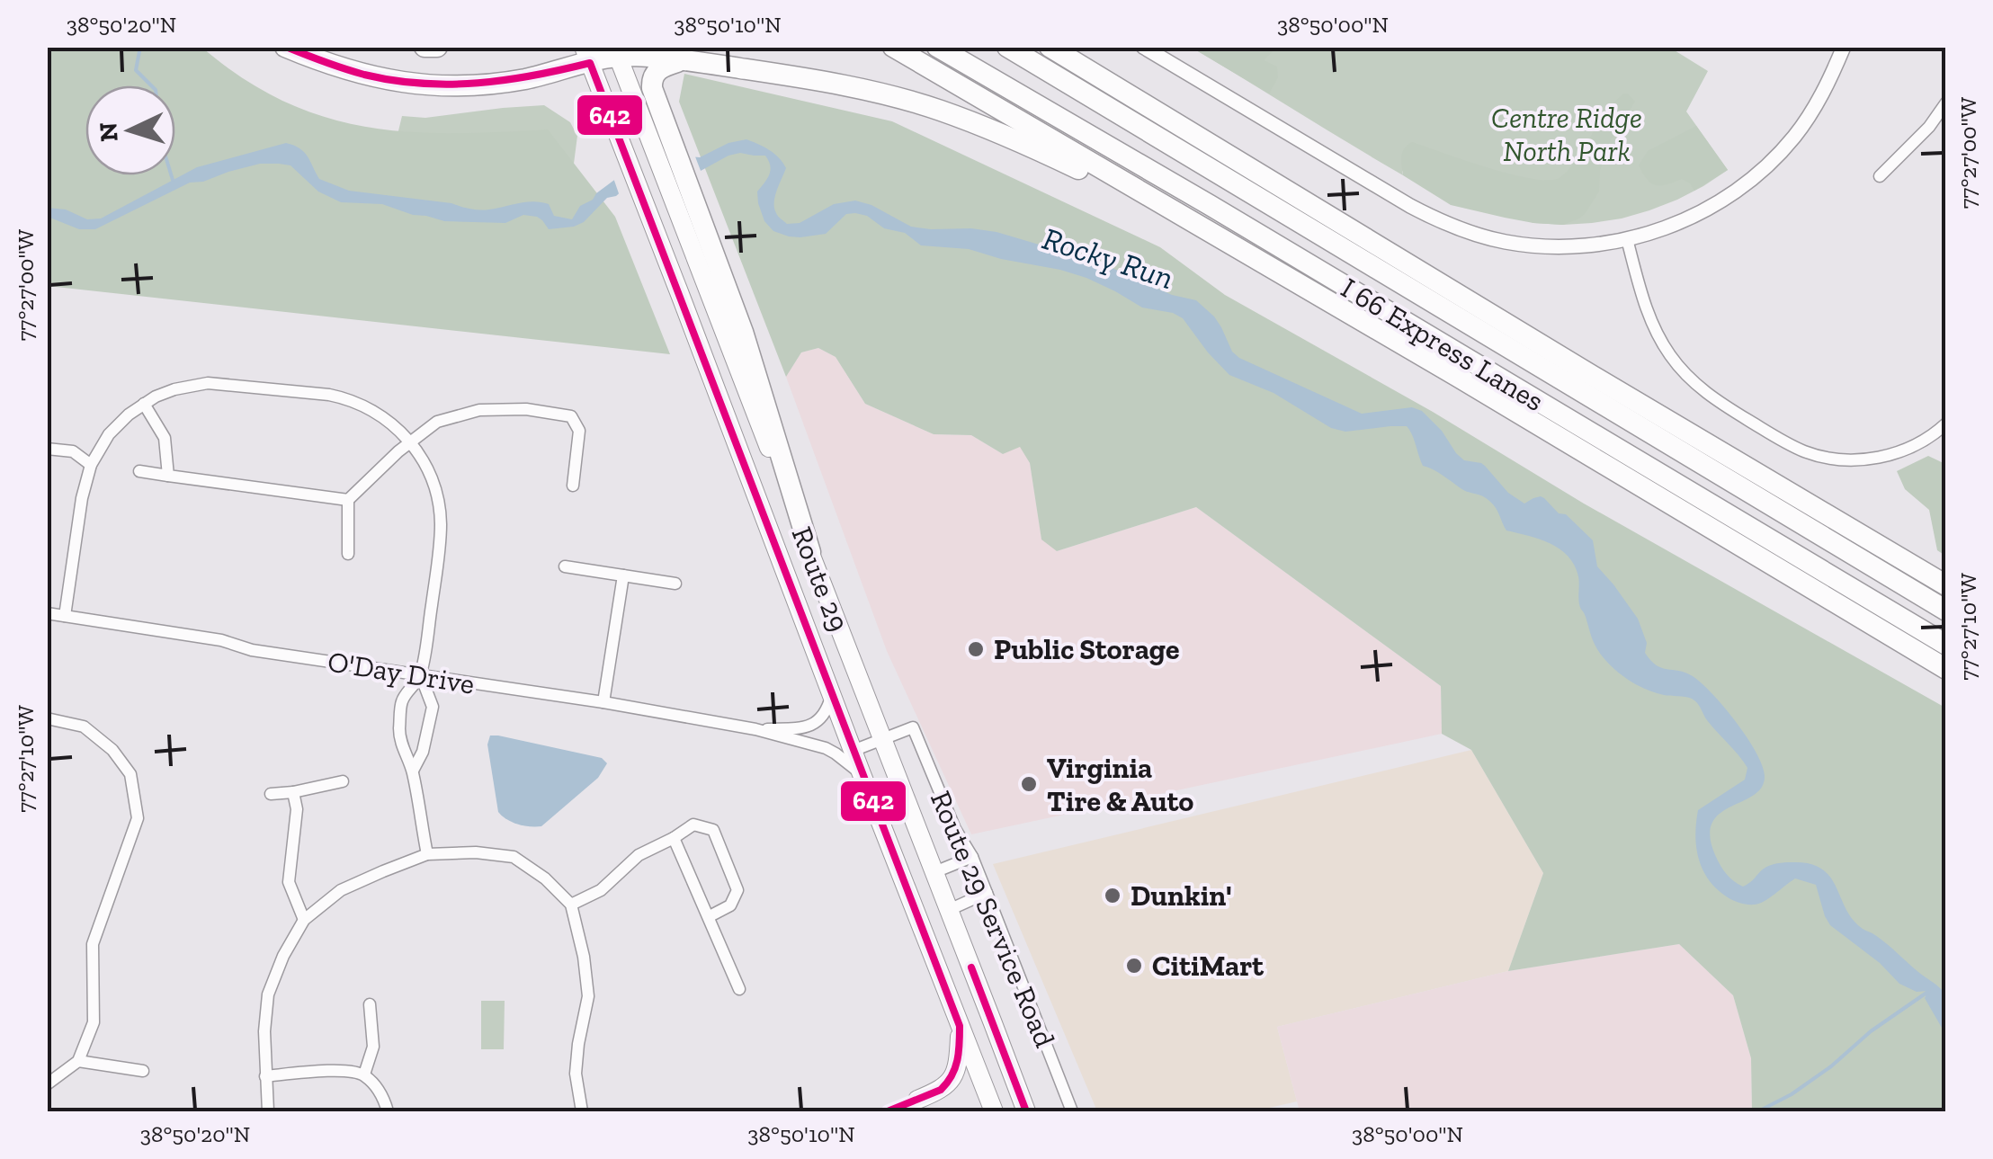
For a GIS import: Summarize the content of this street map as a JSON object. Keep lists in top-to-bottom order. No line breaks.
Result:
{"streets":{"highway":["I 66 Express Lanes"],"main road":["Route 29"],"street":["O'Day Drive","Route 29 Service Road"]},"crossings":[["Route 29","O'Day Drive"],["Route 29","Route 29 Service Road"]],"water":["Rocky Run"],"parks":["Centre Ridge North Park"],"places":["Public Storage","Virginia Tire & Auto","Dunkin'","CitiMart"],"lines":["transit line 642"],"north":"left","coordinates":["38°50'20\"N","38°50'10\"N","38°50'00\"N","77°27'00\"W","77°27'10\"W"]}
